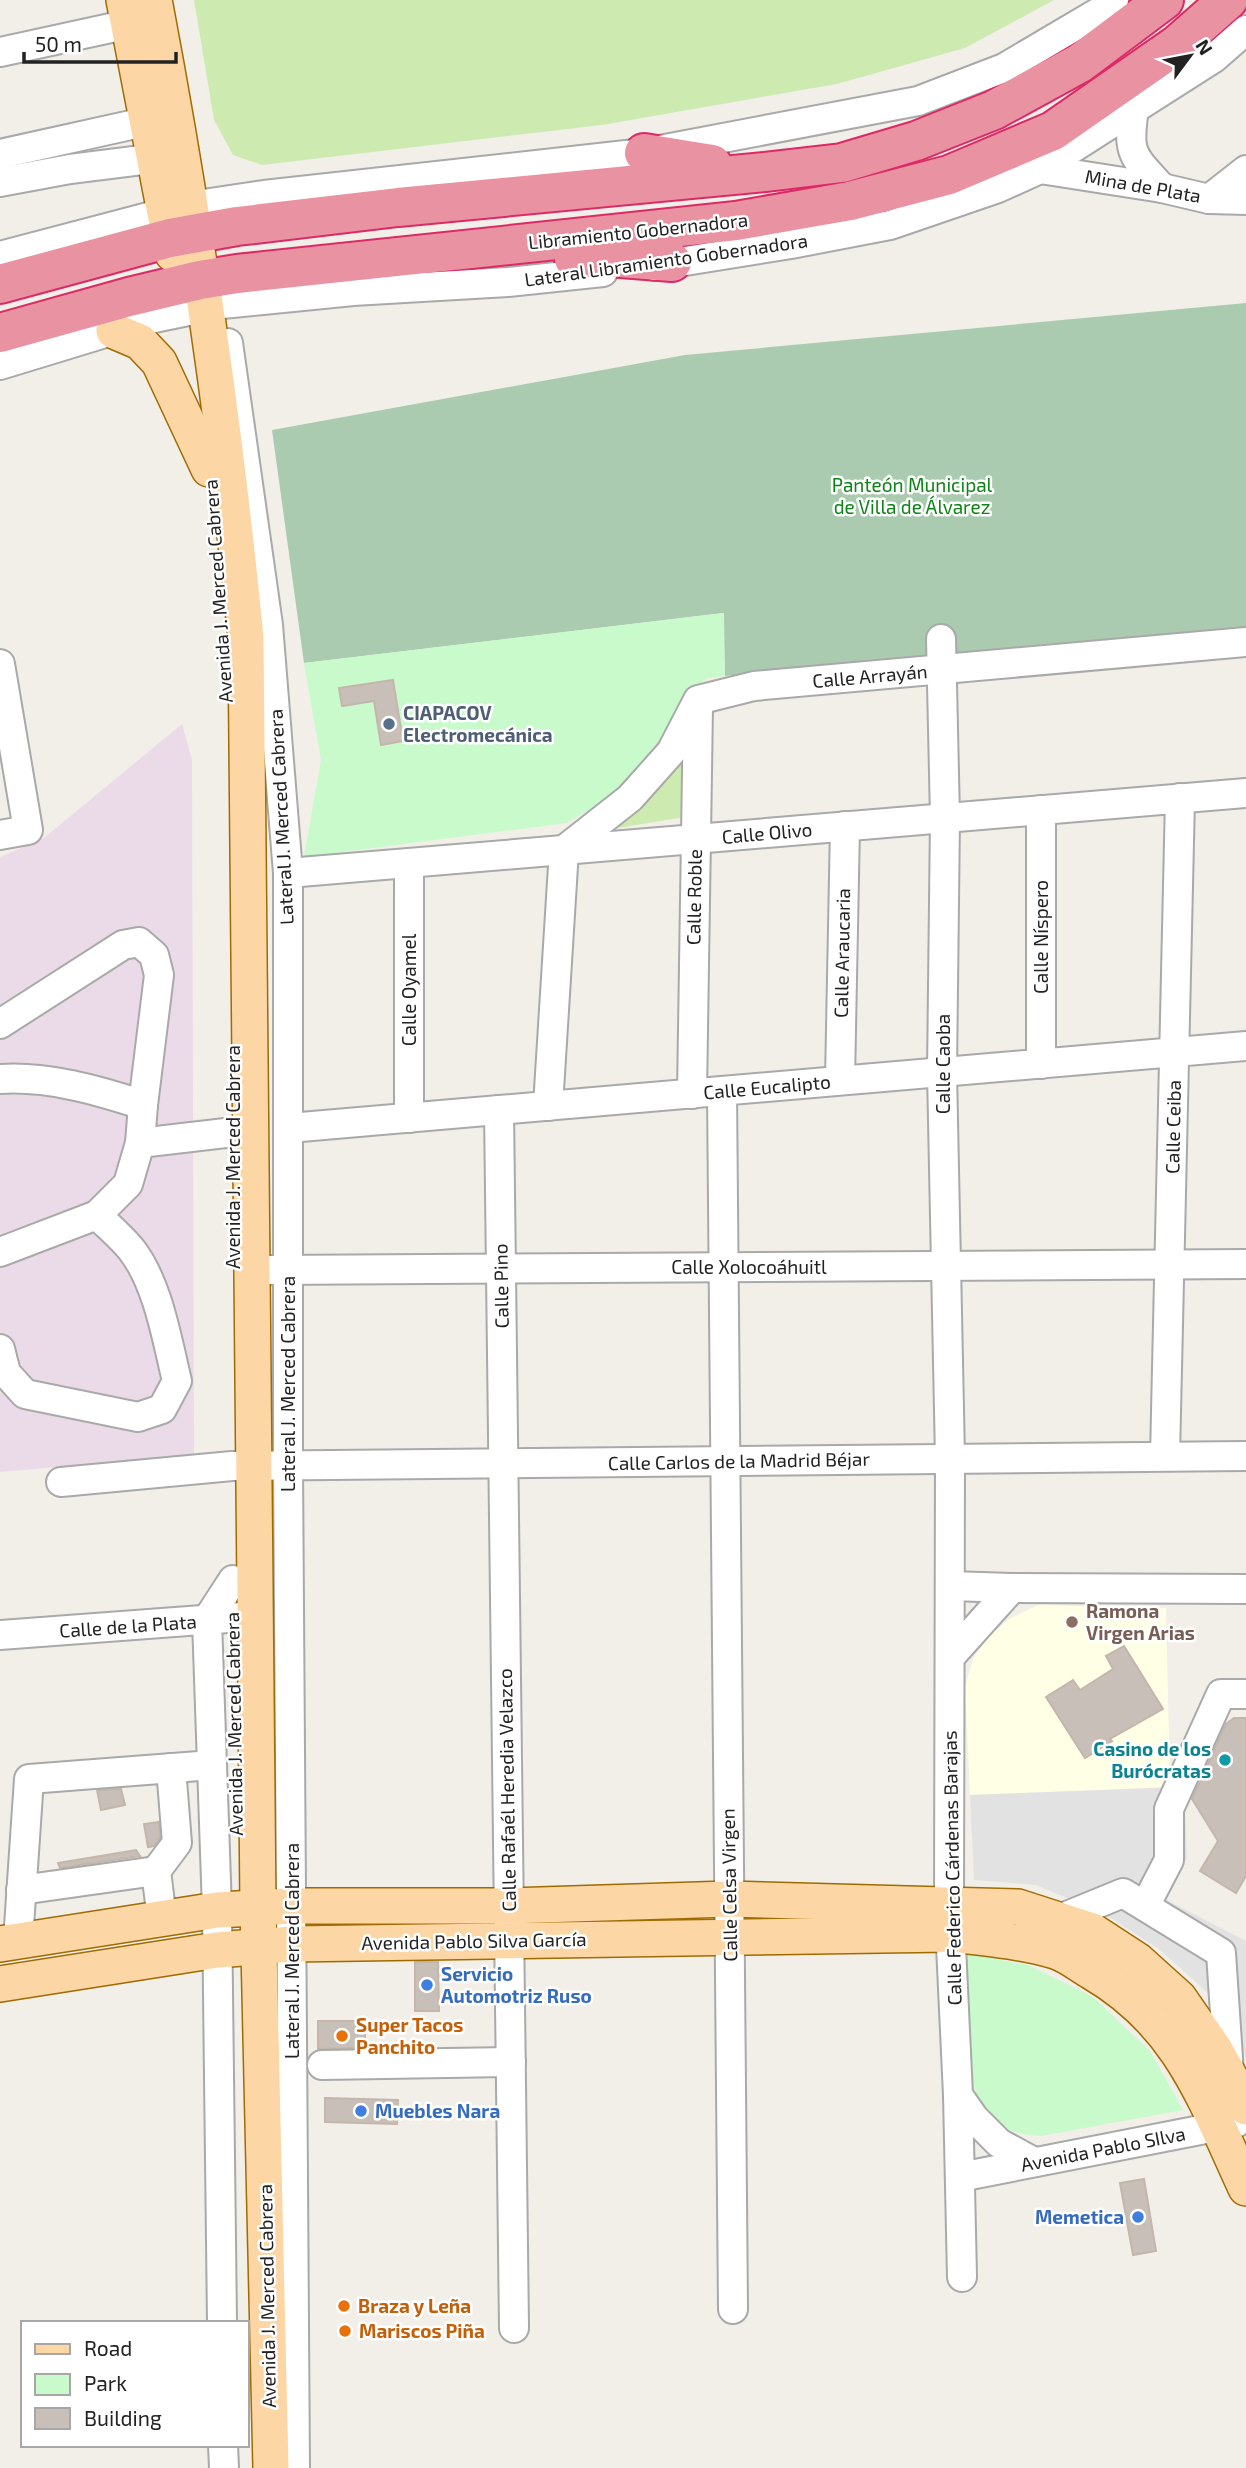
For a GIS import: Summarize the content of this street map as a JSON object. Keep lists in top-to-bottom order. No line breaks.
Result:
{"streets":{"highway":["Libramiento Gobernadora"],"main road":["Avenida J. Merced Cabrera","Avenida Pablo Silva García"],"street":["Mina de Plata","Lateral Libramiento Gobernadora","Calle Arrayán","Lateral J. Merced Cabrera","Calle Olivo","Calle Roble","Calle Níspero","Calle Araucaria","Calle Oyamel","Calle Caoba","Calle Eucalipto","Calle Ceiba","Calle Xolocoáhuitl","Calle Pino","Calle Carlos de la Madrid Béjar","Calle de la Plata","Calle Rafaél Heredia Velazco","Calle Federico Cárdenas Barajas","Calle Celsa Virgen","Avenida Pablo SIlva"]},"crossings":[["Mina de Plata","Lateral Libramiento Gobernadora"],["Libramiento Gobernadora","Lateral Libramiento Gobernadora"],["Libramiento Gobernadora","Avenida J. Merced Cabrera"],["Libramiento Gobernadora","Lateral J. Merced Cabrera"],["Lateral Libramiento Gobernadora","Avenida J. Merced Cabrera"],["Lateral Libramiento Gobernadora","Lateral J. Merced Cabrera"],["Avenida J. Merced Cabrera","Lateral J. Merced Cabrera"],["Avenida J. Merced Cabrera","Calle Xolocoáhuitl"],["Avenida J. Merced Cabrera","Calle Carlos de la Madrid Béjar"],["Avenida J. Merced Cabrera","Calle de la Plata"],["Avenida J. Merced Cabrera","Avenida Pablo Silva García"],["Calle Arrayán","Calle Roble"],["Calle Arrayán","Calle Caoba"],["Lateral J. Merced Cabrera","Calle Olivo"],["Lateral J. Merced Cabrera","Calle Eucalipto"],["Lateral J. Merced Cabrera","Calle Xolocoáhuitl"],["Lateral J. Merced Cabrera","Calle Carlos de la Madrid Béjar"],["Lateral J. Merced Cabrera","Avenida Pablo Silva García"],["Calle Olivo","Calle Roble"],["Calle Olivo","Calle Níspero"],["Calle Olivo","Calle Araucaria"],["Calle Olivo","Calle Oyamel"],["Calle Olivo","Calle Caoba"],["Calle Olivo","Calle Ceiba"],["Calle Roble","Calle Eucalipto"],["Calle Níspero","Calle Eucalipto"],["Calle Araucaria","Calle Eucalipto"],["Calle Oyamel","Calle Eucalipto"],["Calle Caoba","Calle Eucalipto"],["Calle Caoba","Calle Xolocoáhuitl"],["Calle Caoba","Calle Carlos de la Madrid Béjar"],["Calle Caoba","Calle Federico Cárdenas Barajas"],["Calle Eucalipto","Calle Ceiba"],["Calle Eucalipto","Calle Pino"],["Calle Ceiba","Calle Xolocoáhuitl"],["Calle Ceiba","Calle Carlos de la Madrid Béjar"],["Calle Xolocoáhuitl","Calle Pino"],["Calle Pino","Calle Carlos de la Madrid Béjar"],["Calle Pino","Calle Rafaél Heredia Velazco"],["Calle Carlos de la Madrid Béjar","Calle Rafaél Heredia Velazco"],["Calle Carlos de la Madrid Béjar","Calle Federico Cárdenas Barajas"],["Calle Carlos de la Madrid Béjar","Calle Celsa Virgen"],["Calle Rafaél Heredia Velazco","Avenida Pablo Silva García"],["Calle Federico Cárdenas Barajas","Avenida Pablo Silva García"],["Calle Federico Cárdenas Barajas","Avenida Pablo SIlva"],["Calle Celsa Virgen","Avenida Pablo Silva García"]],"parks":["Panteón Municipal de Villa de Álvarez"],"places":["CIAPACOV Electromecánica","Ramona Virgen Arias","Casino de los Burócratas","Servicio Automotriz Ruso","Super Tacos Panchito","Muebles Nara","Memetica","Braza y Leña","Mariscos Piña"],"legend":["Road","Park","Building"],"scale_bar":"50 m","north":"top right"}
